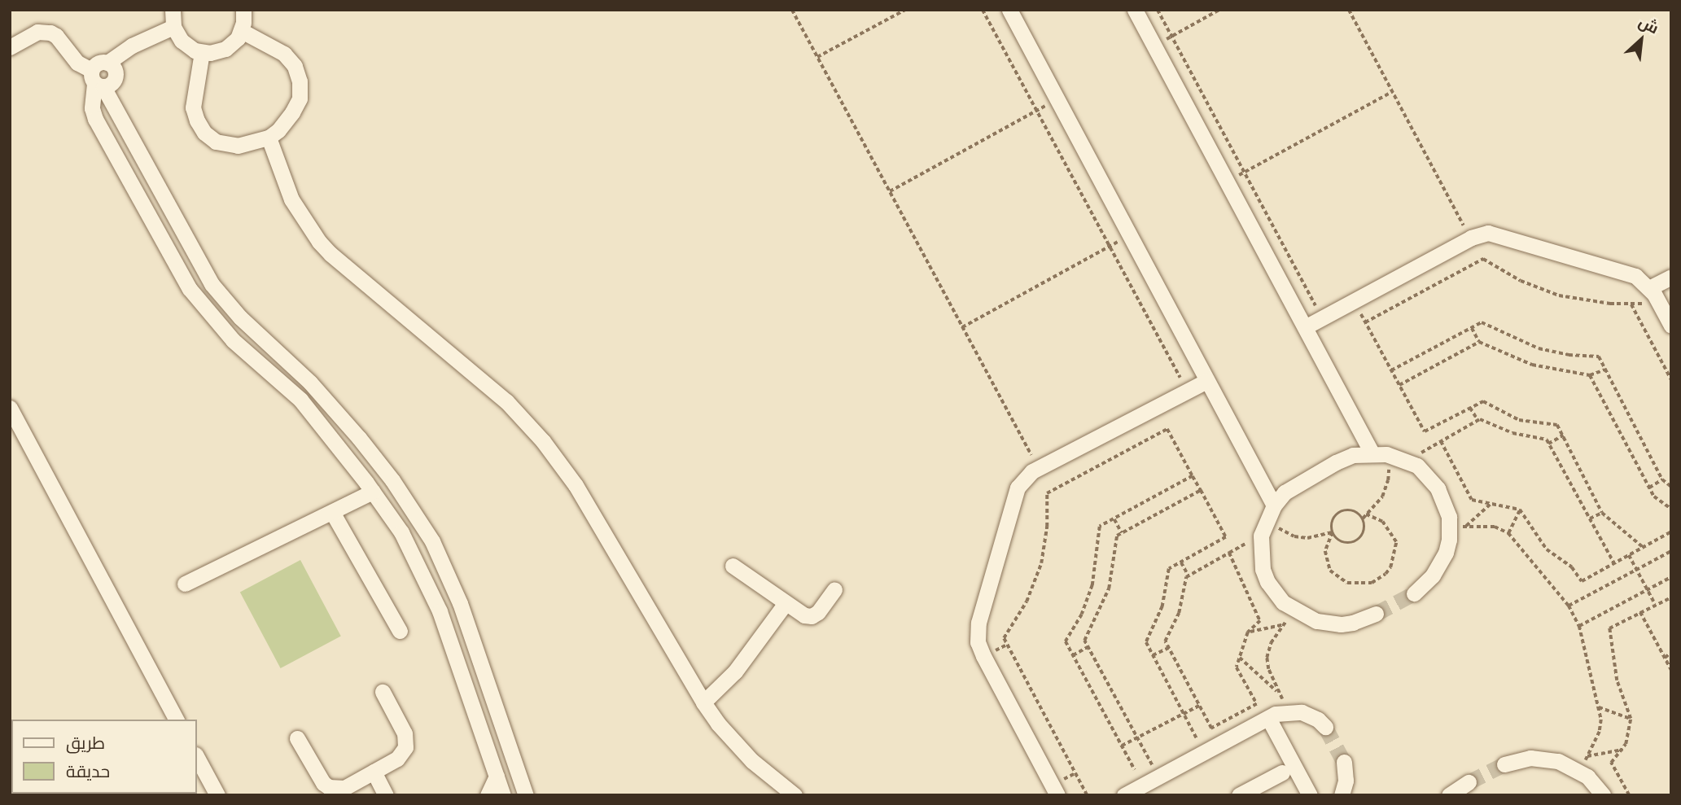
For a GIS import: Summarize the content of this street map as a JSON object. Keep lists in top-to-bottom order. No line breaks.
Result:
{"legend":["طريق","حديقة"],"north":"top right"}
